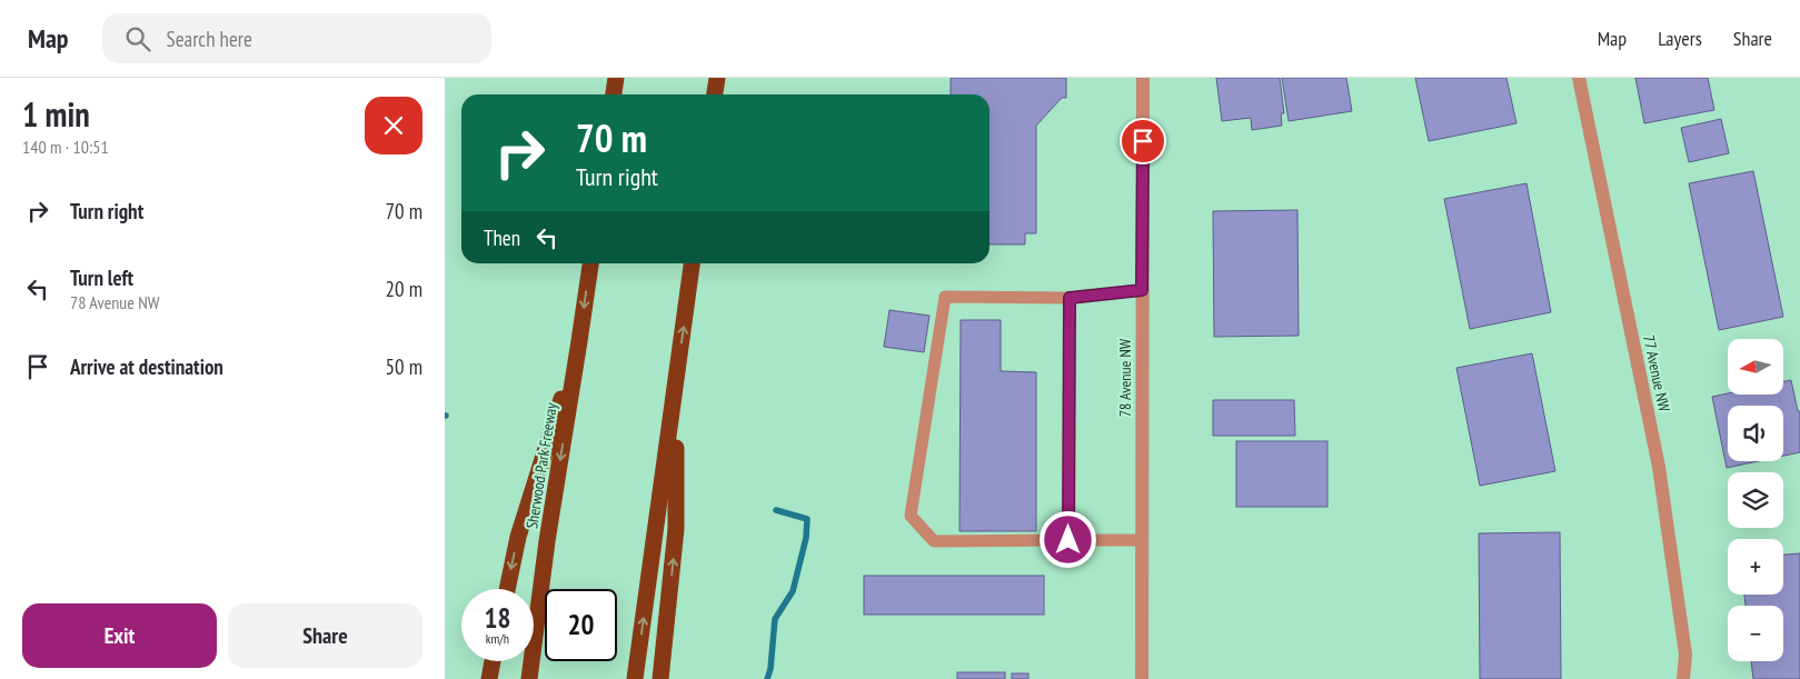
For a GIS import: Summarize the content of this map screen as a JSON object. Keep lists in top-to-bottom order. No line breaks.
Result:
{"streets":{"highway":["Sherwood Park Freeway"],"street":["77 Avenue NW","78 Avenue NW"]},"north":"left","page":{"header":"Map","search":"Search here","nav":["Map","Layers","Share"],"heading":["1 min","140 m · 10:51"],"turn":["70 m","Turn right"],"list":[{"name":"Turn right","value":"70 m"},{"name":"Turn left","note":"78 Avenue NW","value":"20 m"},{"name":"Arrive at destination","value":"50 m"}],"then":"Then","map_buttons":["+","−"],"speed":"18 km/h","limit":"20","buttons":["Exit","Share"]}}
